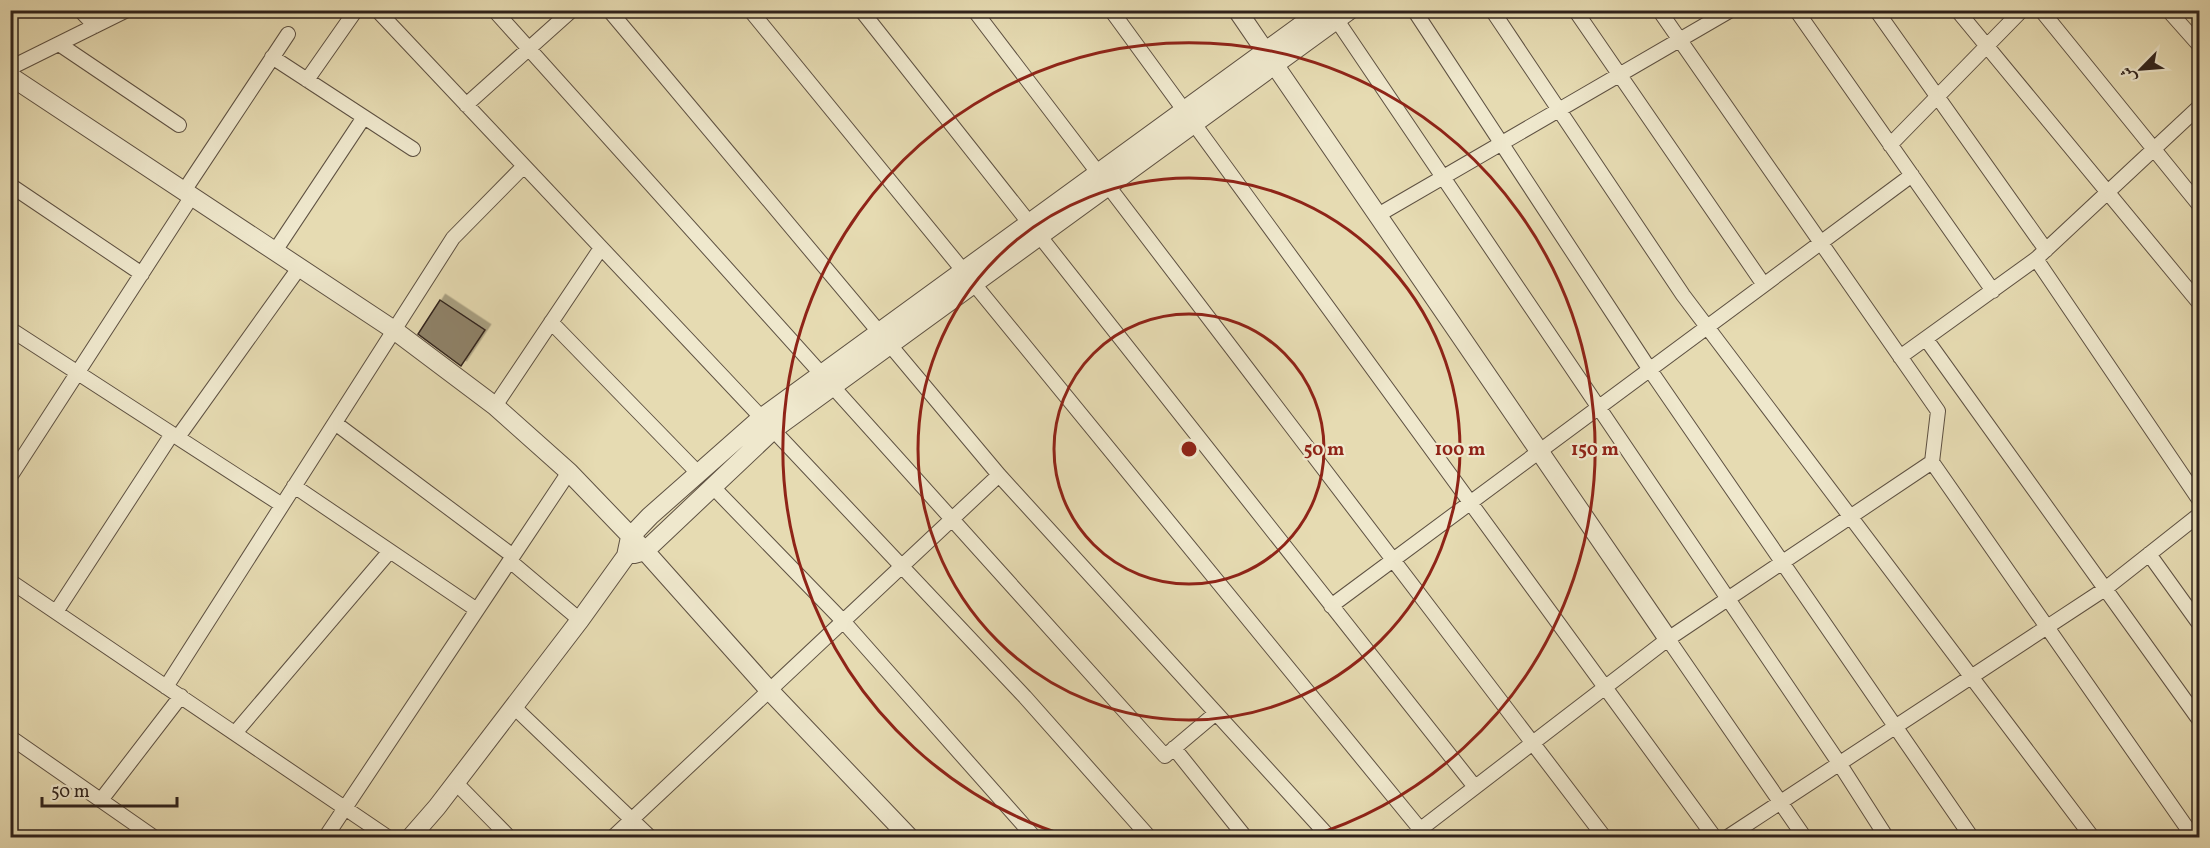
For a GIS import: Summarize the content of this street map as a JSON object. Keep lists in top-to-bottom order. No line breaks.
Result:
{"scale_bar":"50 m","north":"bottom left","rings":["50 m","100 m","150 m"]}
